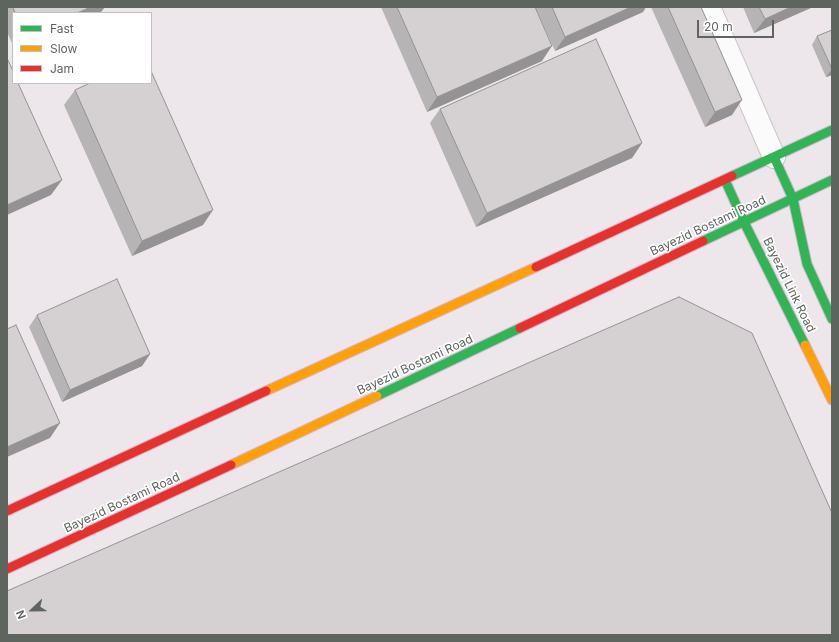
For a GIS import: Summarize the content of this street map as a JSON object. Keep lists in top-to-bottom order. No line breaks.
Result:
{"streets":{"main road":["Bayezid Bostami Road","Bayezid Link Road"]},"crossings":[["Bayezid Bostami Road","Bayezid Link Road"]],"legend":["Fast","Slow","Jam"],"scale_bar":"20 m","north":"left"}
